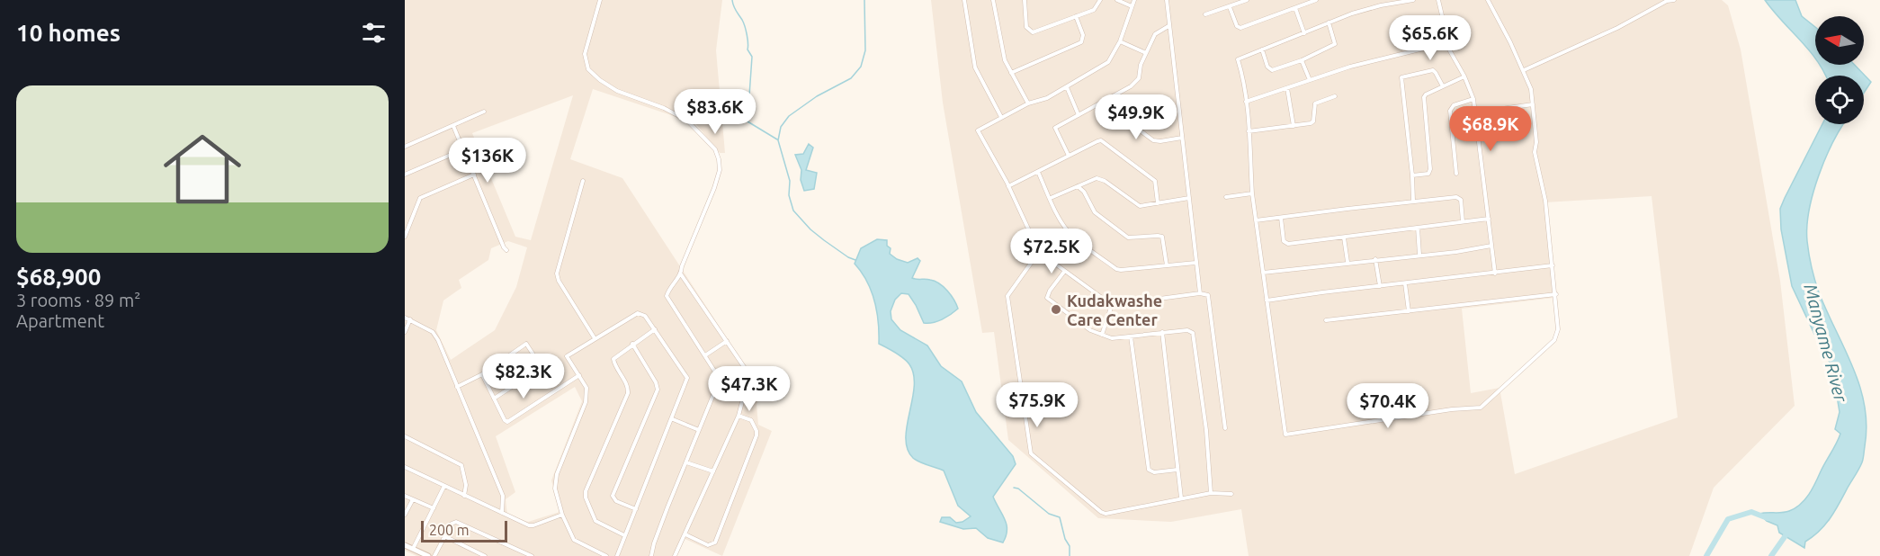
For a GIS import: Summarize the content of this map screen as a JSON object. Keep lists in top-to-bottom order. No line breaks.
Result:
{"water":["Manyame River"],"places":["Kudakwashe Care Center"],"scale_bar":"200 m","north":"left","page":{"heading":"10 homes","price":["$65.6K","$83.6K","$49.9K","$68.9K","$136K","$72.5K","$82.3K","$47.3K","$75.9K","$70.4K"],"list":[{"name":"$68,900","note":"3 rooms · 89 m² · Apartment"}],"scale":"200 m"}}
